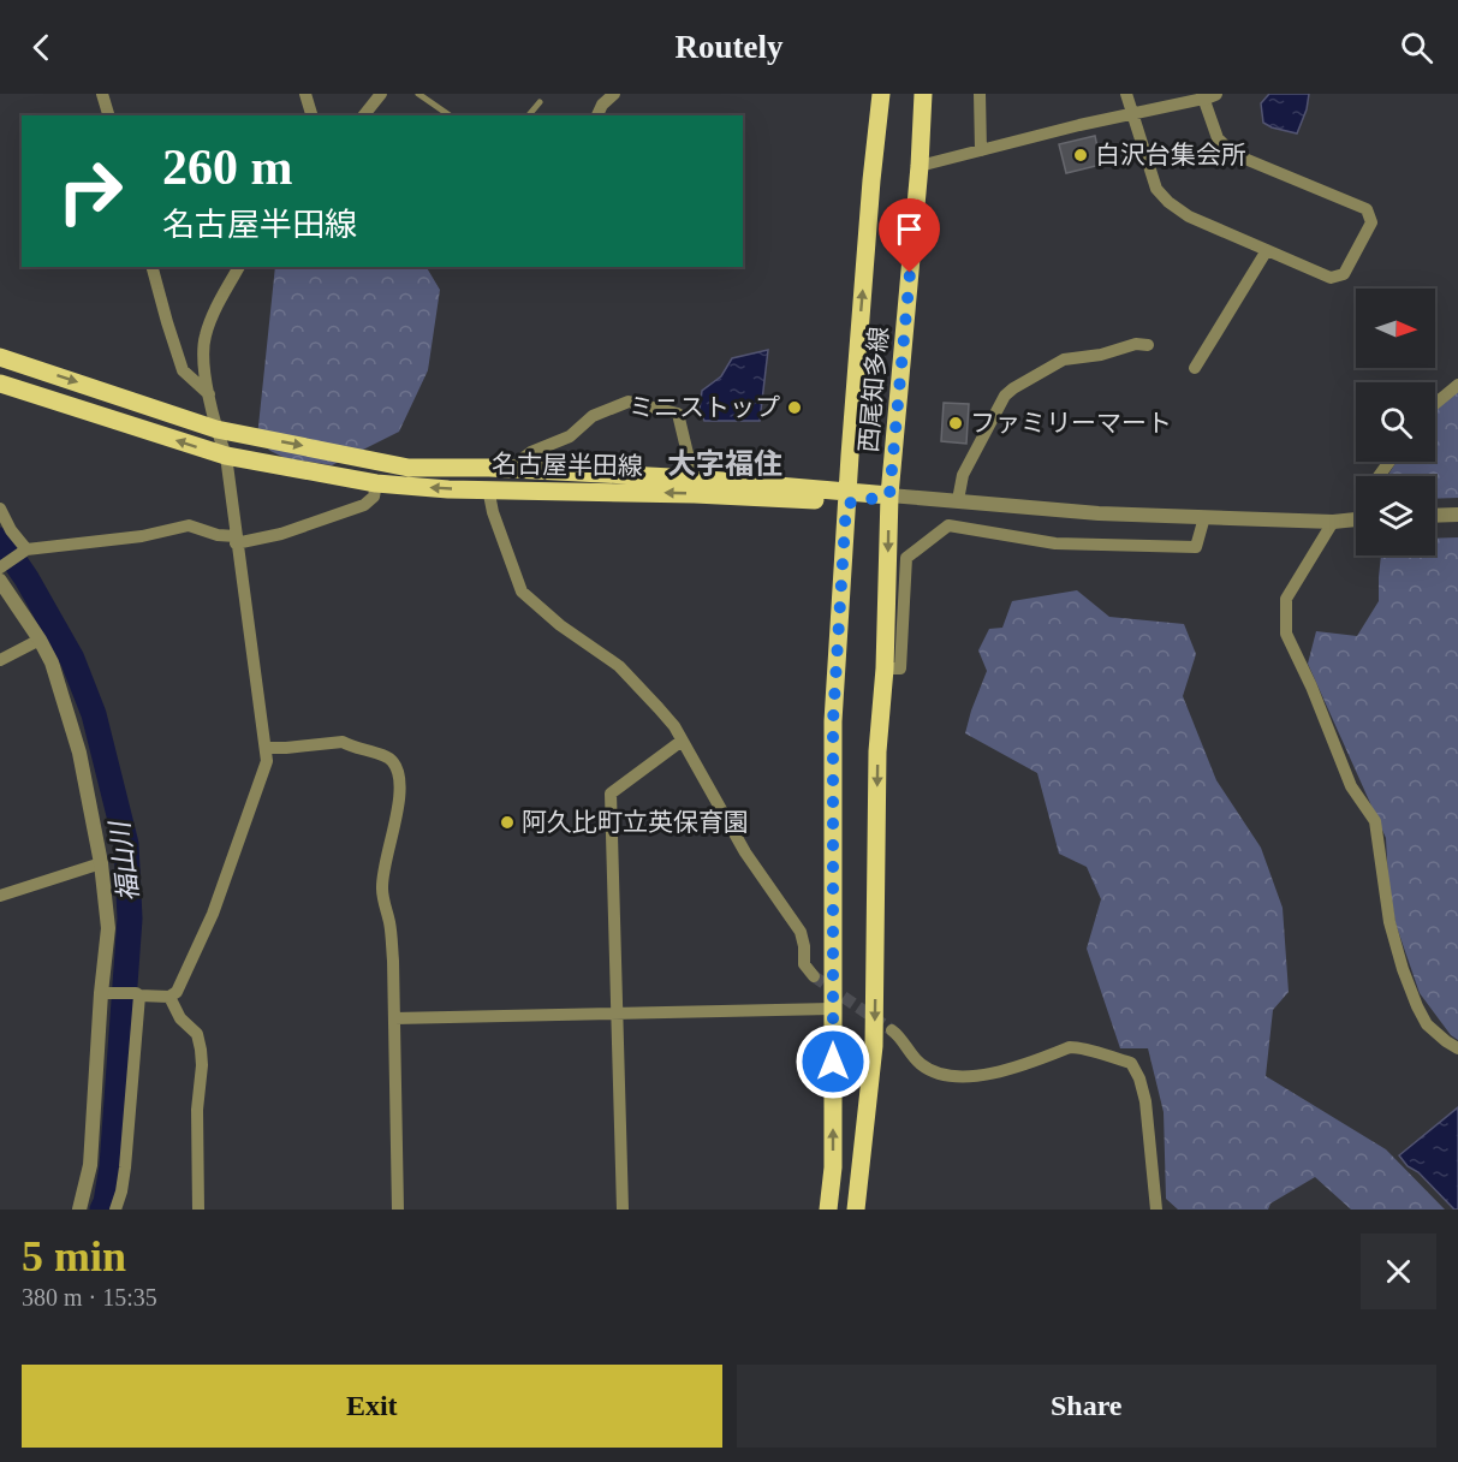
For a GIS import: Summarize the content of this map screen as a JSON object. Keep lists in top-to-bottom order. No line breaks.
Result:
{"streets":{"main road":["西尾知多線","名古屋半田線"]},"crossings":[["西尾知多線","名古屋半田線"]],"districts":["大字福住"],"water":["福山川"],"places":["白沢台集会所","ミニストップ","ファミリーマート","阿久比町立英保育園"],"north":"right","page":{"header":"Routely","turn":["260 m","名古屋半田線"],"heading":["5 min","380 m · 15:35"],"buttons":["Exit","Share"]}}
